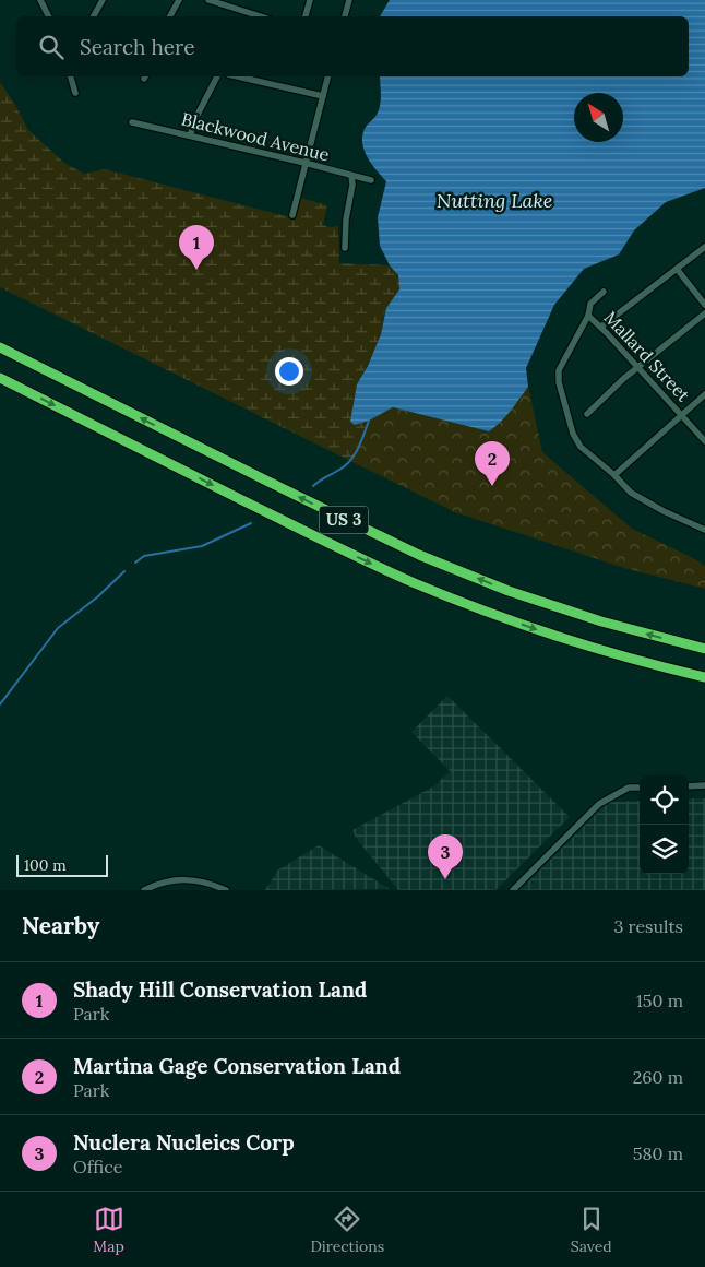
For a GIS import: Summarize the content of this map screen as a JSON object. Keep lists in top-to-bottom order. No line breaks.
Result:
{"streets":{"highway":["US 3"],"street":["Blackwood Avenue","Mallard Street"]},"water":["Nutting Lake"],"scale_bar":"100 m","north":"top left","page":{"search":"Search here","pins":["1","2","3"],"scale":"100 m","heading":["Nearby","3 results"],"list":[{"mark":"1","name":"Shady Hill Conservation Land","note":"Park","value":"150 m"},{"mark":"2","name":"Martina Gage Conservation Land","note":"Park","value":"260 m"},{"mark":"3","name":"Nuclera Nucleics Corp","note":"Office","value":"580 m"}],"nav":["Map","Directions","Saved"]}}
